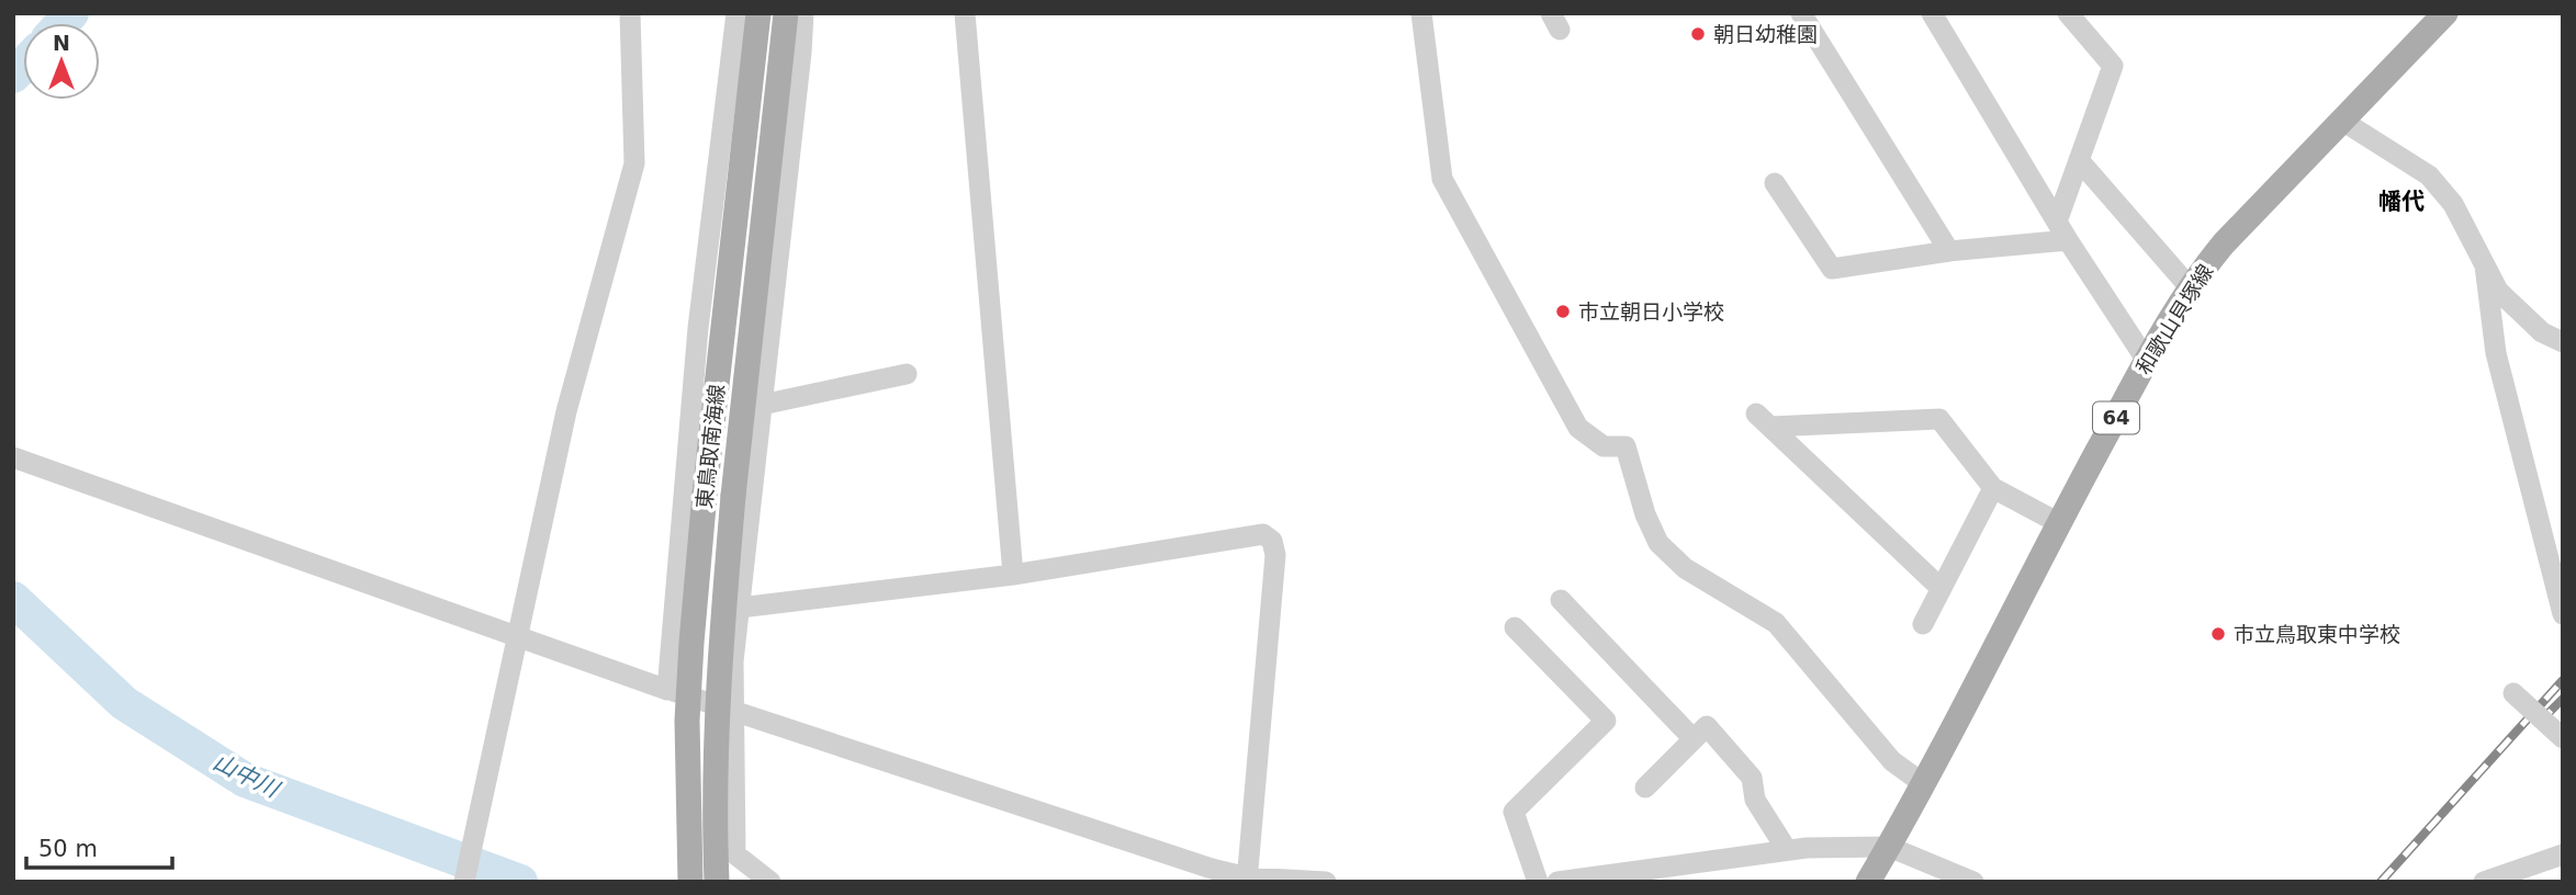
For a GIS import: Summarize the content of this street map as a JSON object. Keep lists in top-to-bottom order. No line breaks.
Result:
{"streets":{"main road":["和歌山貝塚線","64","東鳥取南海線"]},"districts":["幡代"],"water":["山中川"],"places":["朝日幼稚園","市立朝日小学校","市立鳥取東中学校"],"scale_bar":"50 m","north":"top"}
